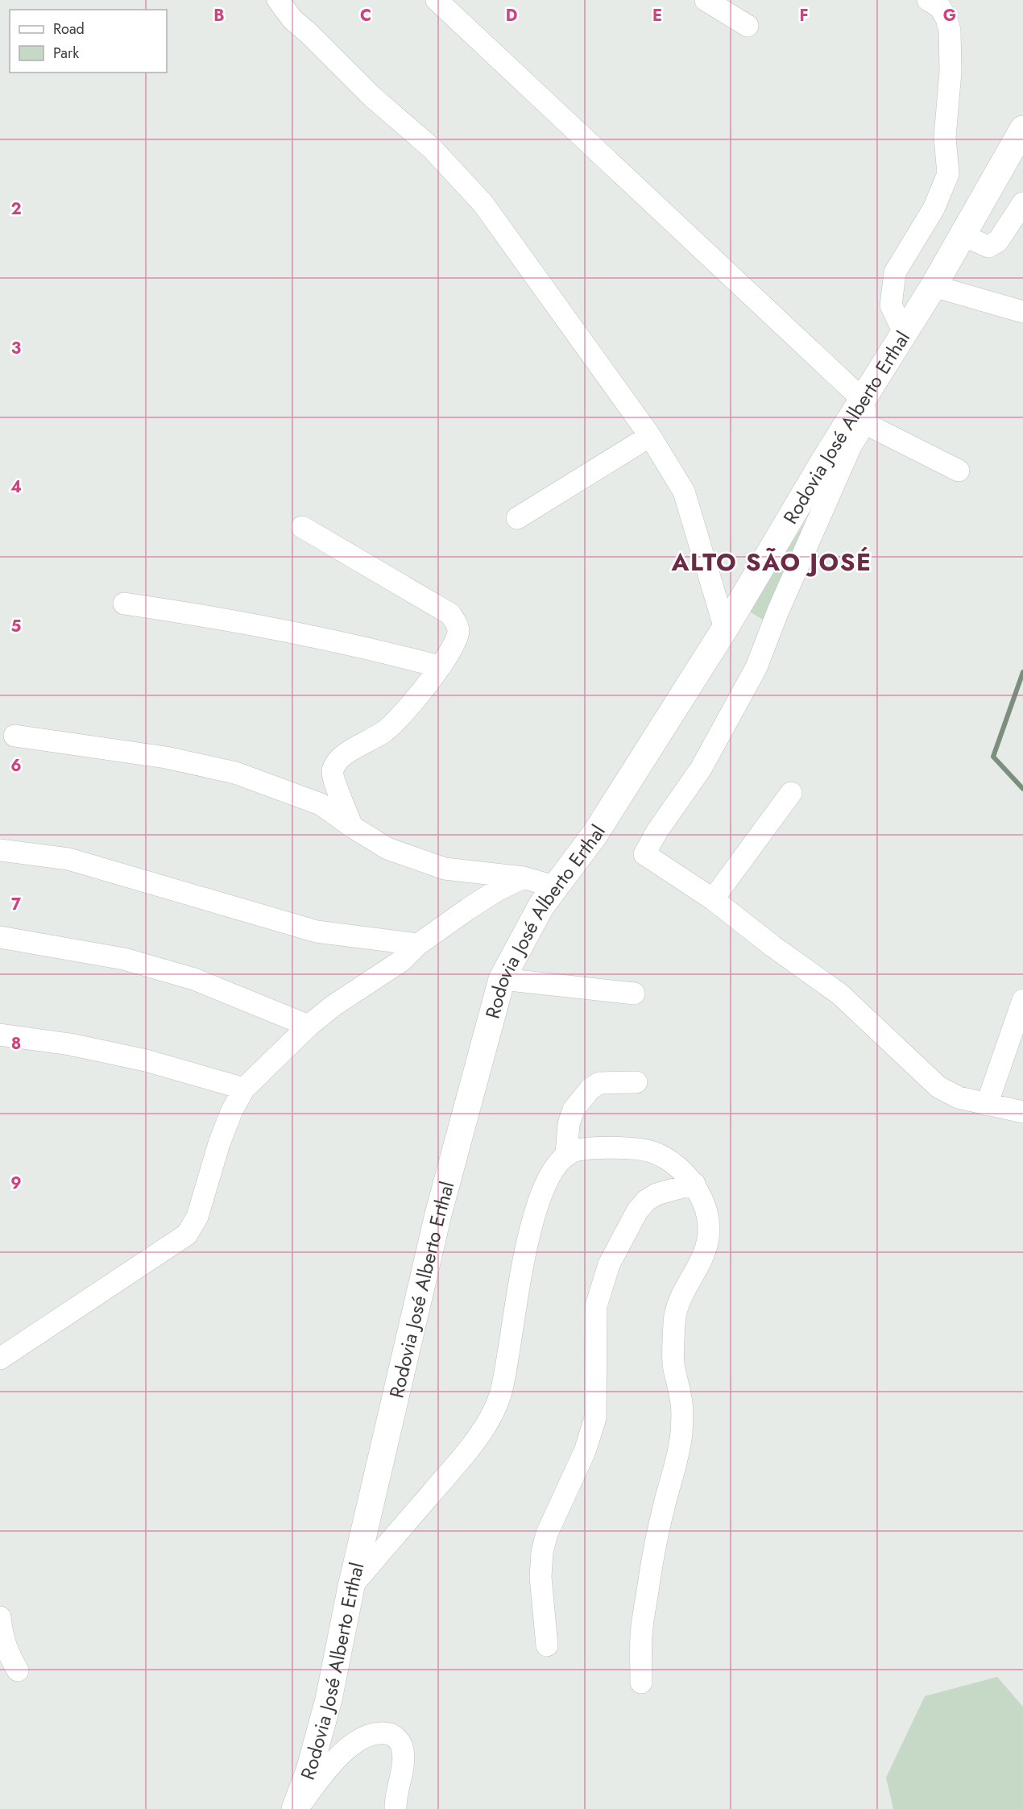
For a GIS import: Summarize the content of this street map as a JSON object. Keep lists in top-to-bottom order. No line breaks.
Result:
{"streets":{"main road":["Rodovia José Alberto Erthal"]},"districts":["ALTO SÃO JOSÉ"],"legend":["Road","Park"],"grid":{"columns":["B","C","D","E","F","G"],"rows":["2","3","4","5","6","7","8","9"]}}
